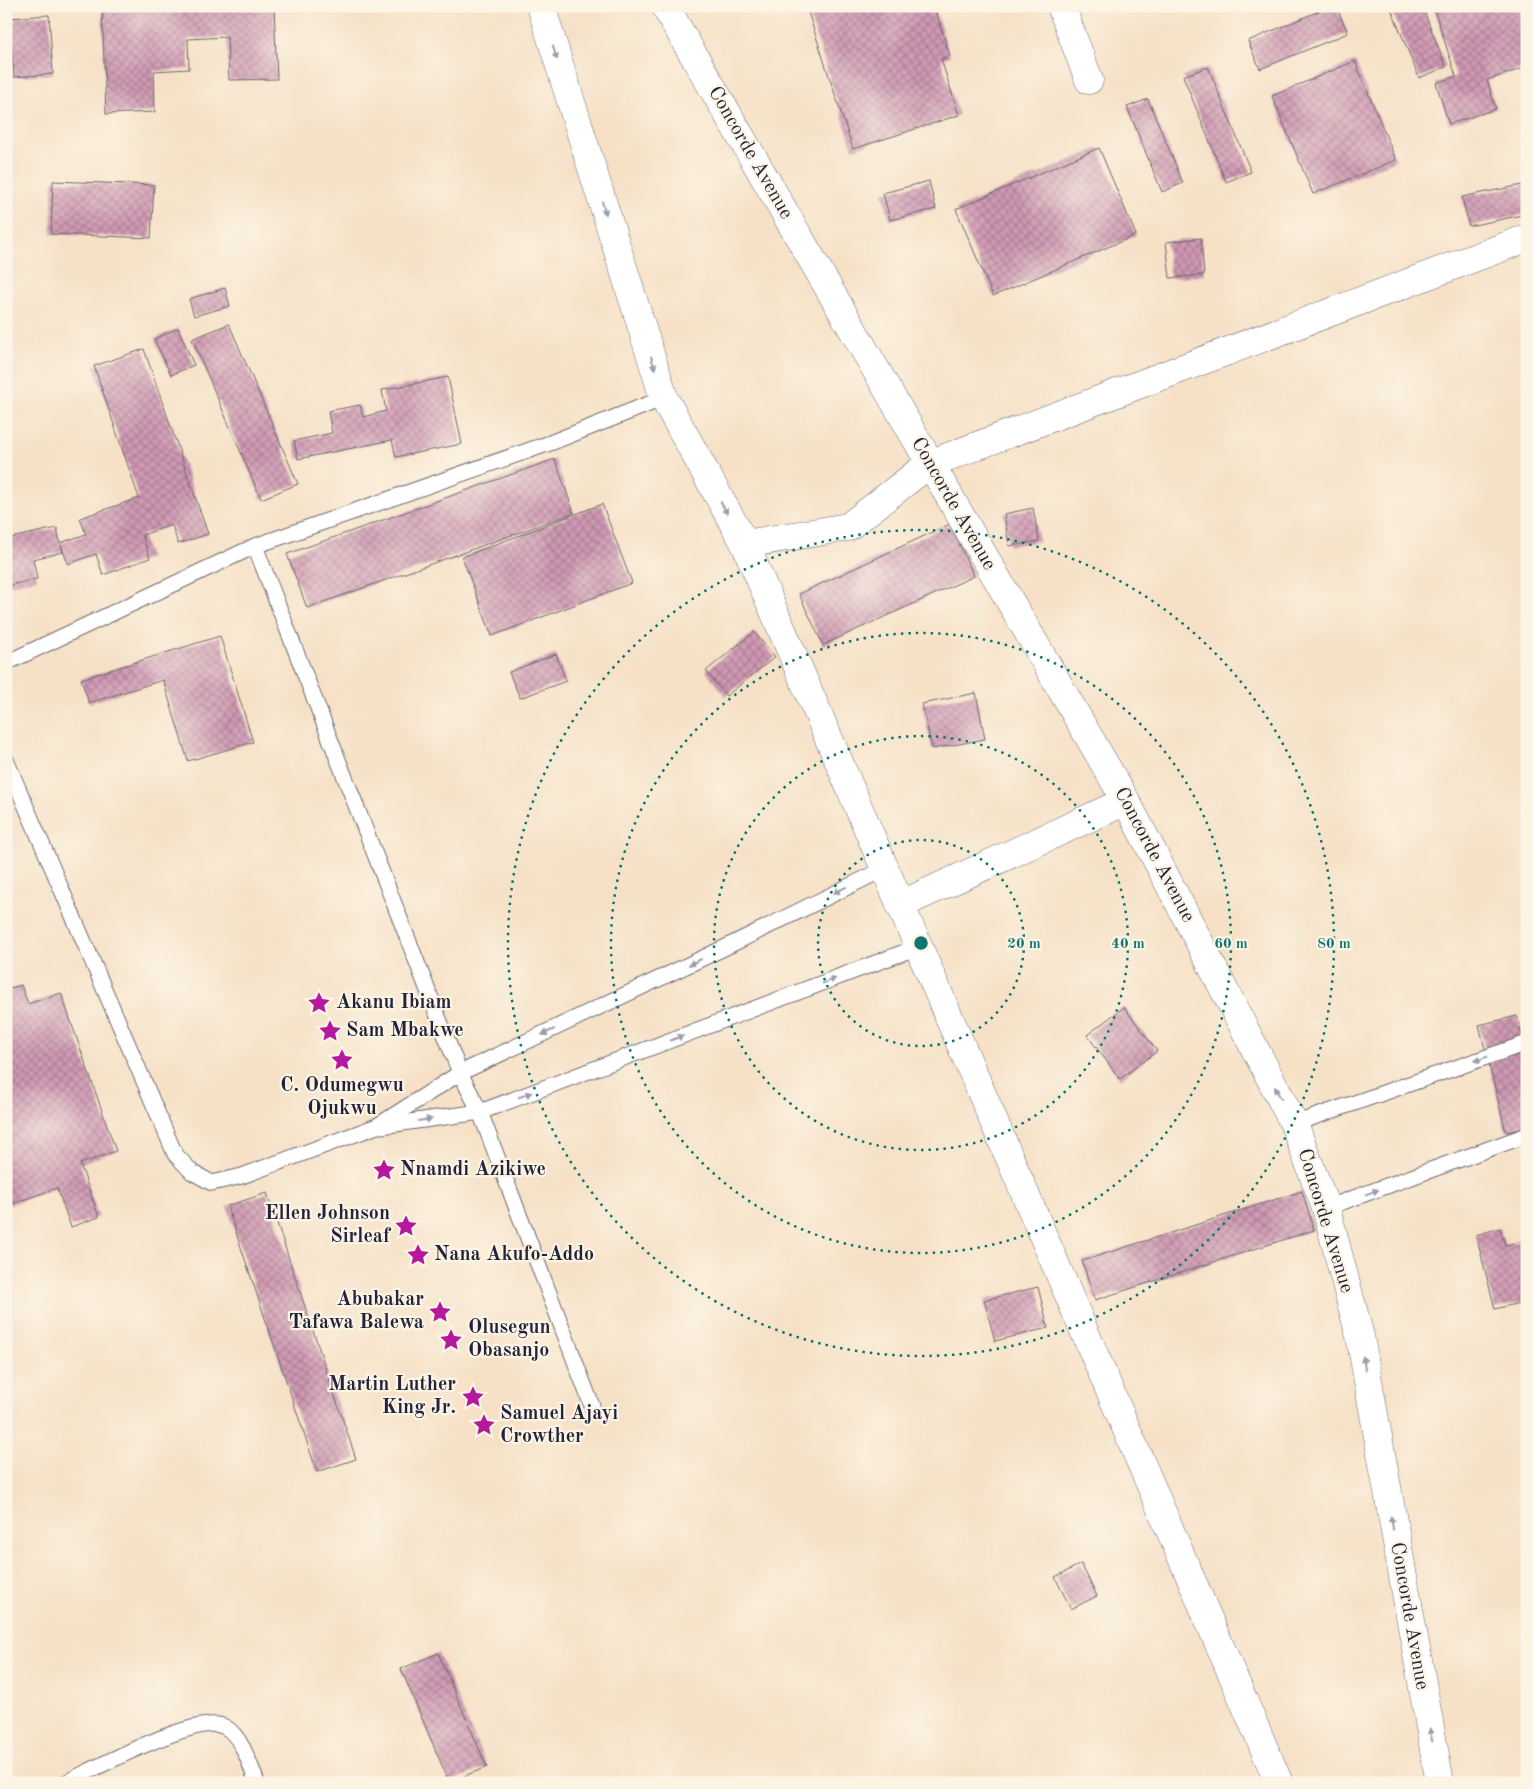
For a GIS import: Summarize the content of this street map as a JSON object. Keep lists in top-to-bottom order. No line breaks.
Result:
{"streets":{"street":["Concorde Avenue"]},"places":{"place":["Akanu Ibiam","Sam Mbakwe","C. Odumegwu Ojukwu","Nnamdi Azikiwe","Ellen Johnson Sirleaf","Nana Akufo-Addo","Abubakar Tafawa Balewa","Olusegun Obasanjo","Martin Luther King Jr.","Samuel Ajayi Crowther"]},"rings":["20 m","40 m","60 m","80 m"]}
